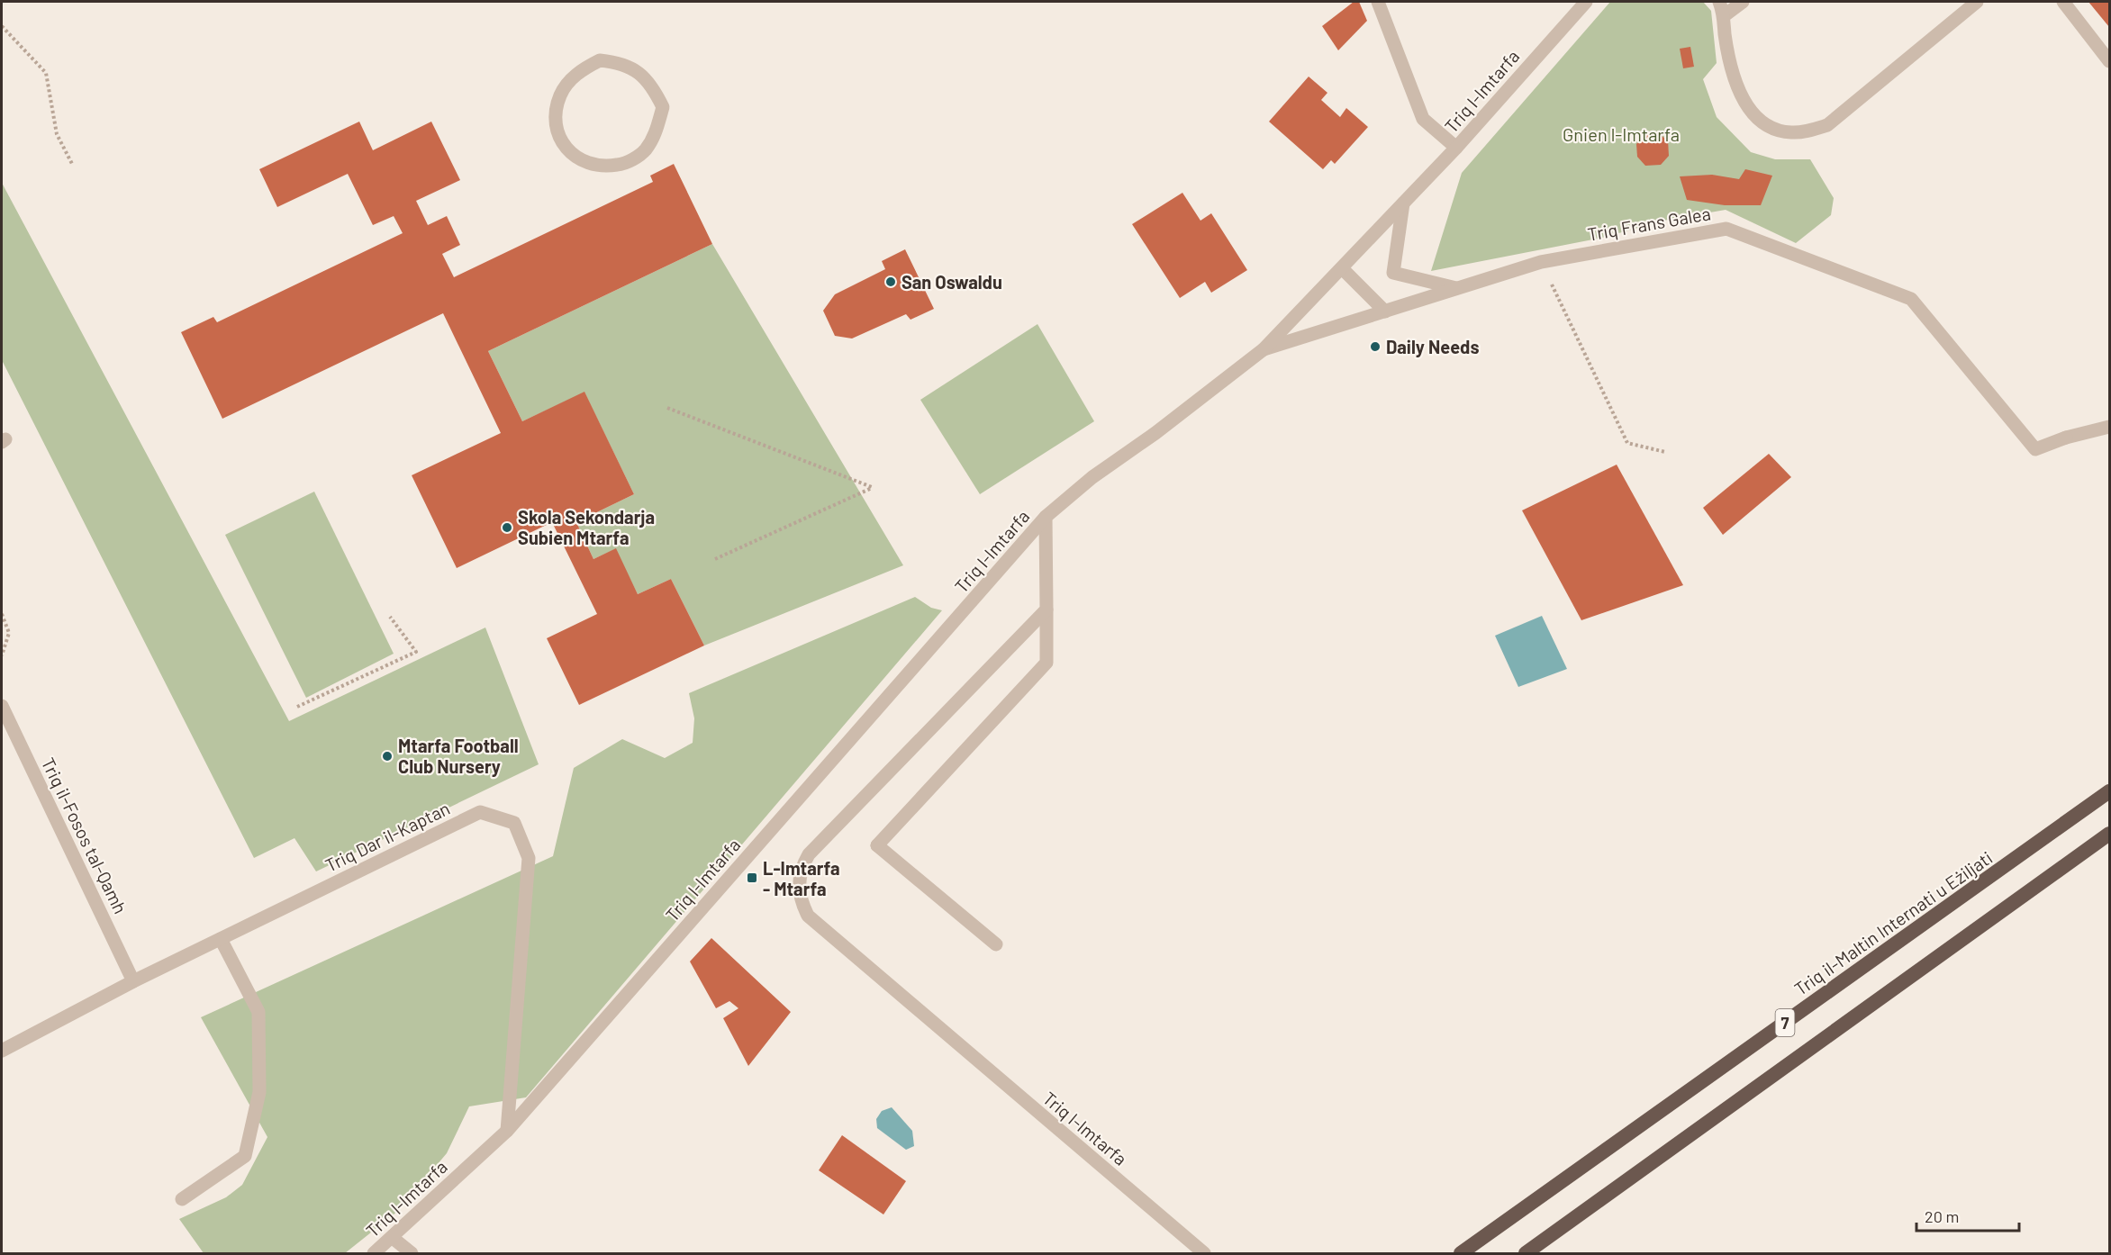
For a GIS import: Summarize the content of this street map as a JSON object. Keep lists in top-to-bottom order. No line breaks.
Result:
{"streets":{"highway":["Triq il-Maltin Internati u Eżiljati","7"],"street":["Triq l-Imtarfa","Triq Frans Galea","Triq il-Fosos tal-Qamh","Triq Dar il-Kaptan"]},"crossings":[["Triq l-Imtarfa","Triq Frans Galea"],["Triq l-Imtarfa","Triq Dar il-Kaptan"],["Triq il-Fosos tal-Qamh","Triq Dar il-Kaptan"]],"parks":["Gnien l-Imtarfa"],"places":{"other":["San Oswaldu","Daily Needs","Skola Sekondarja Subien Mtarfa","Mtarfa Football Club Nursery"],"transit":["L-Imtarfa - Mtarfa"]},"scale_bar":"20 m"}
